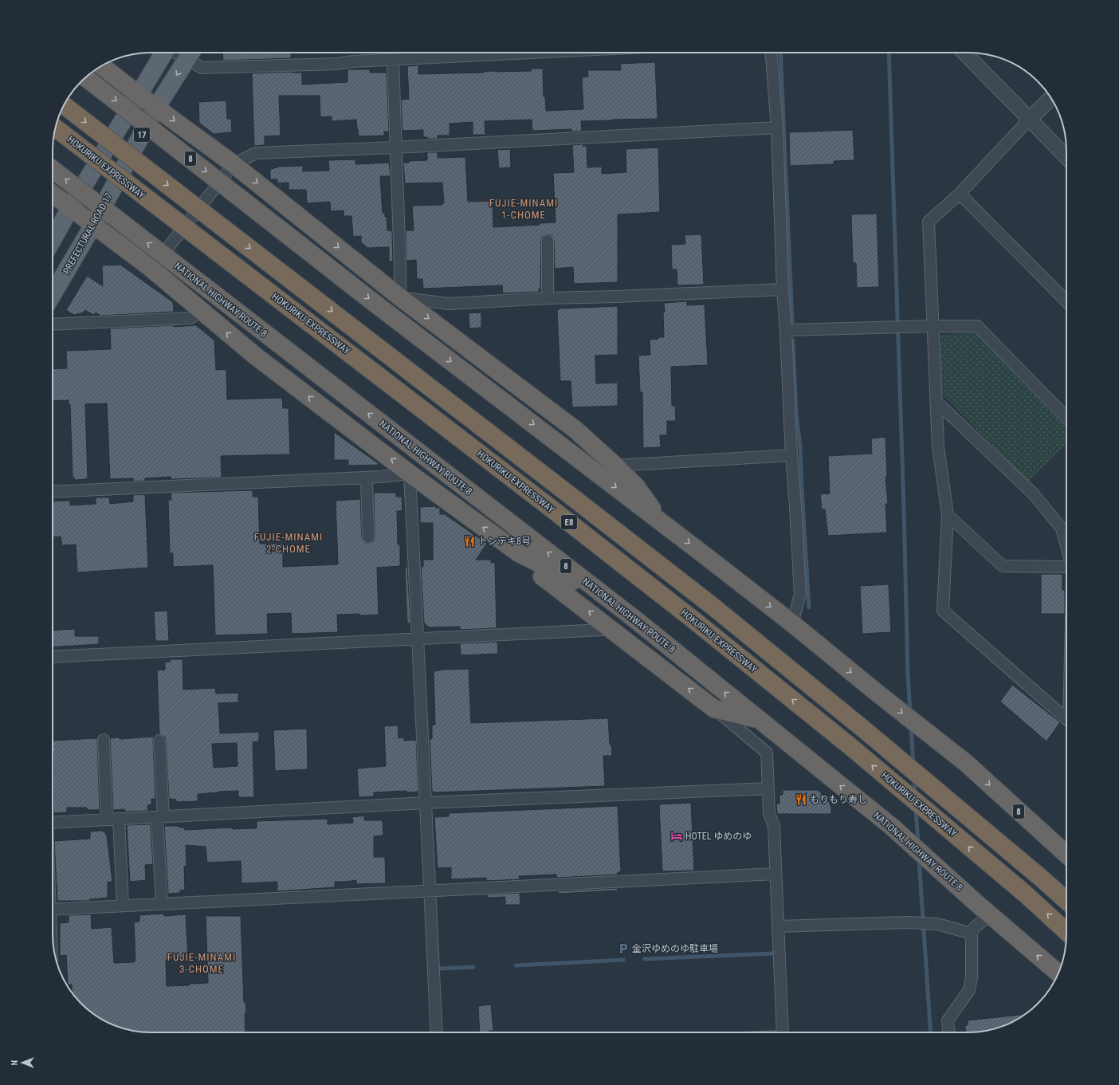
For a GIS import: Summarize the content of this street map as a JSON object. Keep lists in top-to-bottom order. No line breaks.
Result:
{"streets":{"highway":["8","HOKURIKU EXPRESSWAY","NATIONAL HIGHWAY ROUTE 8","E8"],"main road":["17","PREFECTURAL ROAD 17"]},"districts":["FUJIE-MINAMI 1-CHOME","FUJIE-MINAMI 2-CHOME","FUJIE-MINAMI 3-CHOME"],"places":{"restaurant":["トンテキ8号","もりもり寿し"],"hotel":["HOTEL ゆめのゆ"],"parking":["金沢ゆめのゆ駐車場"]},"north":"left"}
